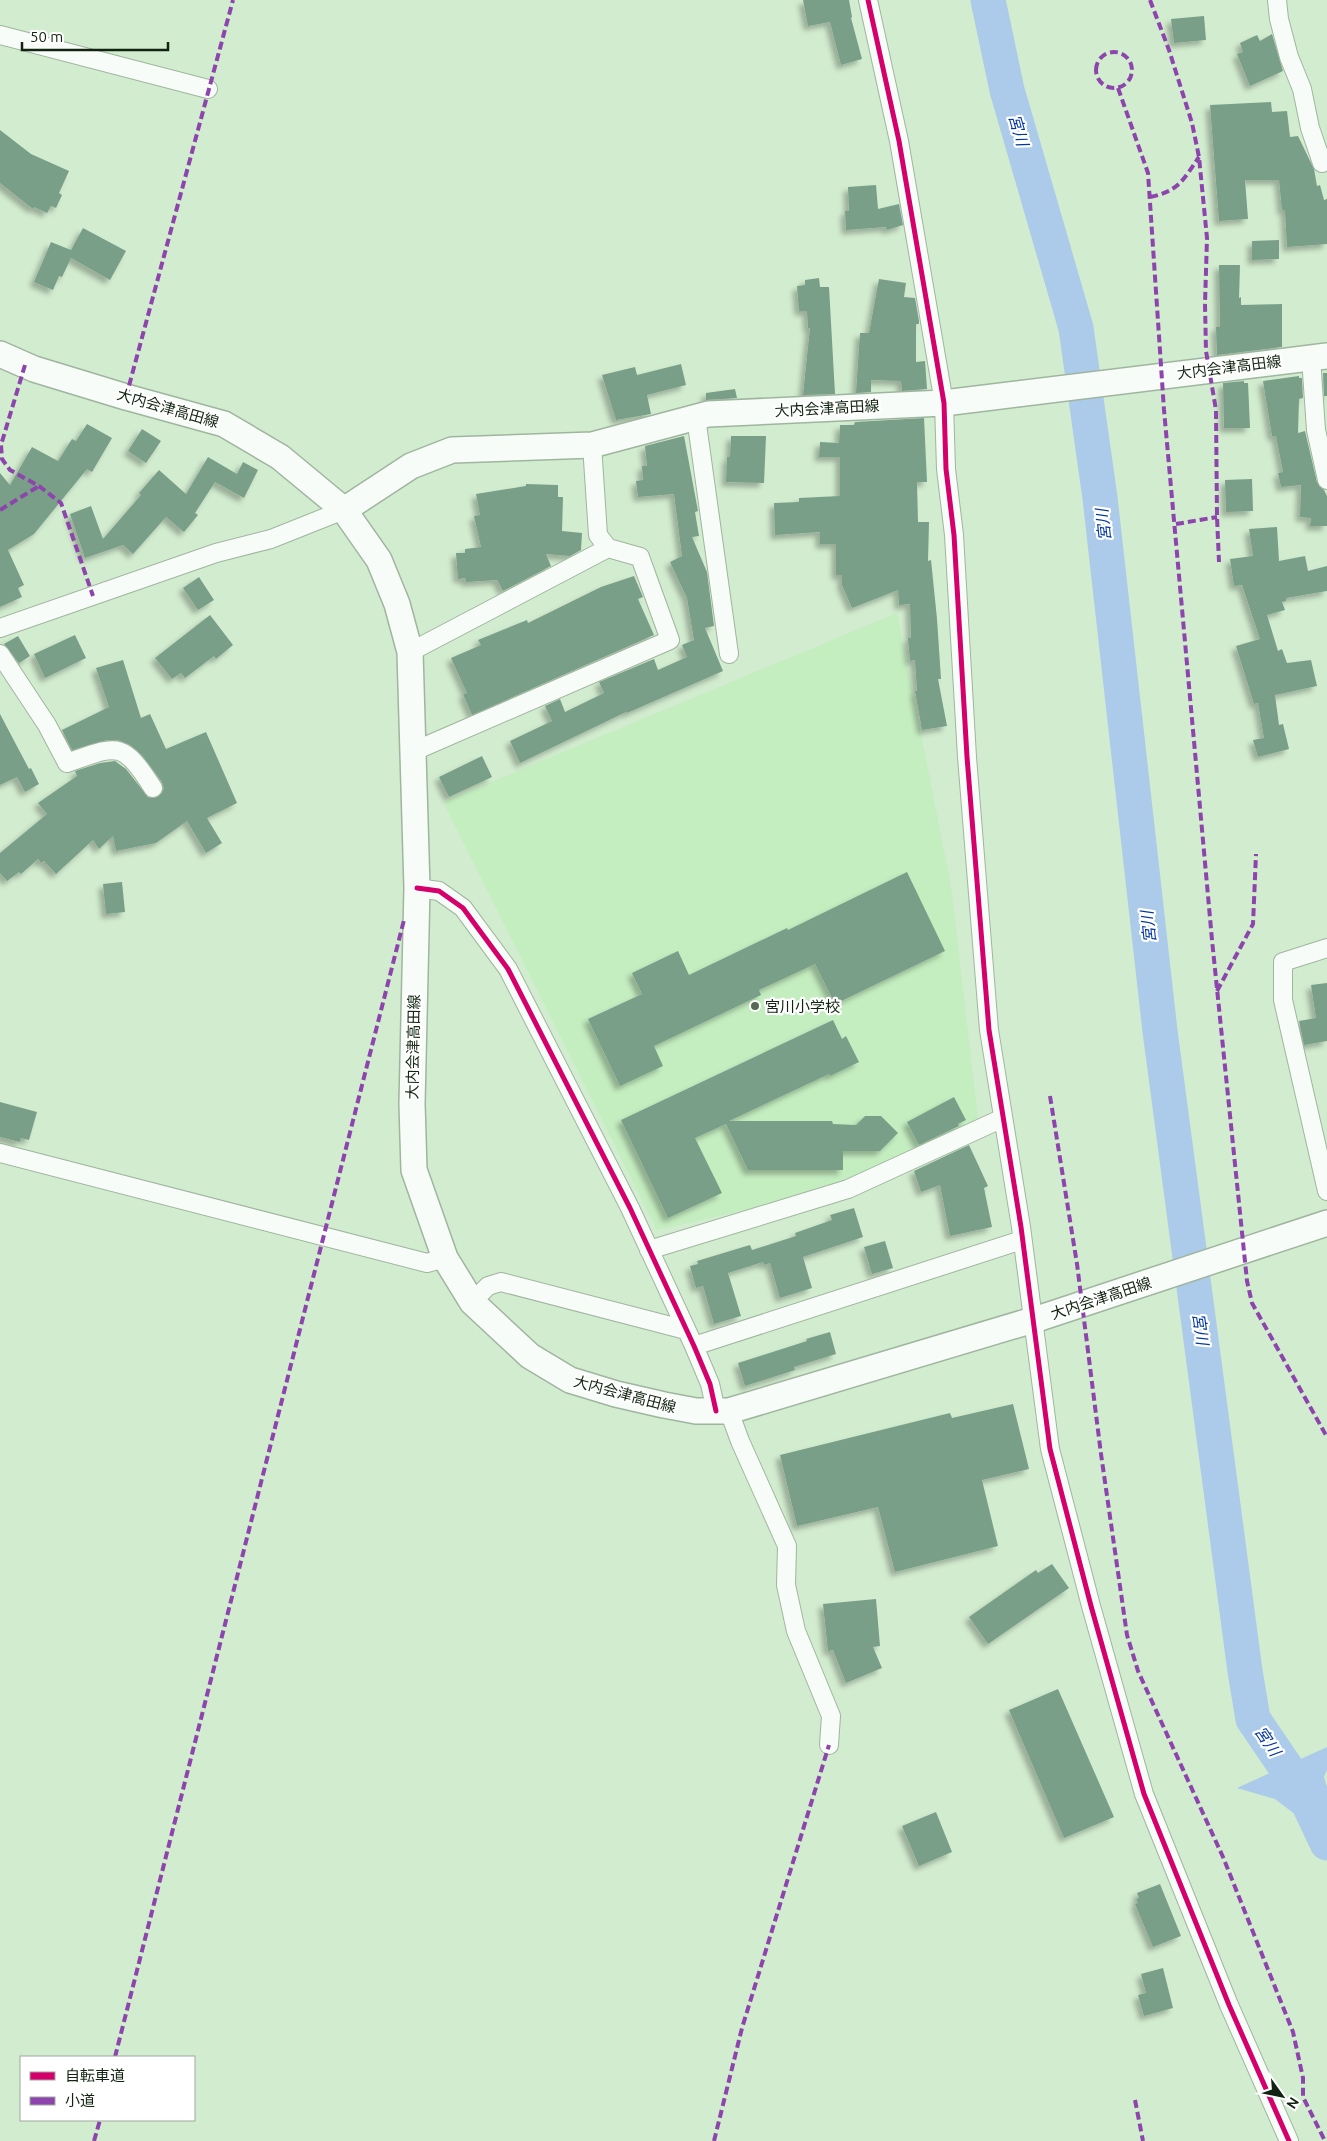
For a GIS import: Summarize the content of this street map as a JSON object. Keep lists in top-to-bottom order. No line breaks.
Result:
{"streets":{"main road":["大内会津高田線"]},"water":["宮川"],"places":["宮川小学校"],"legend":["自転車道","小道"],"scale_bar":"50 m","north":"bottom right"}
